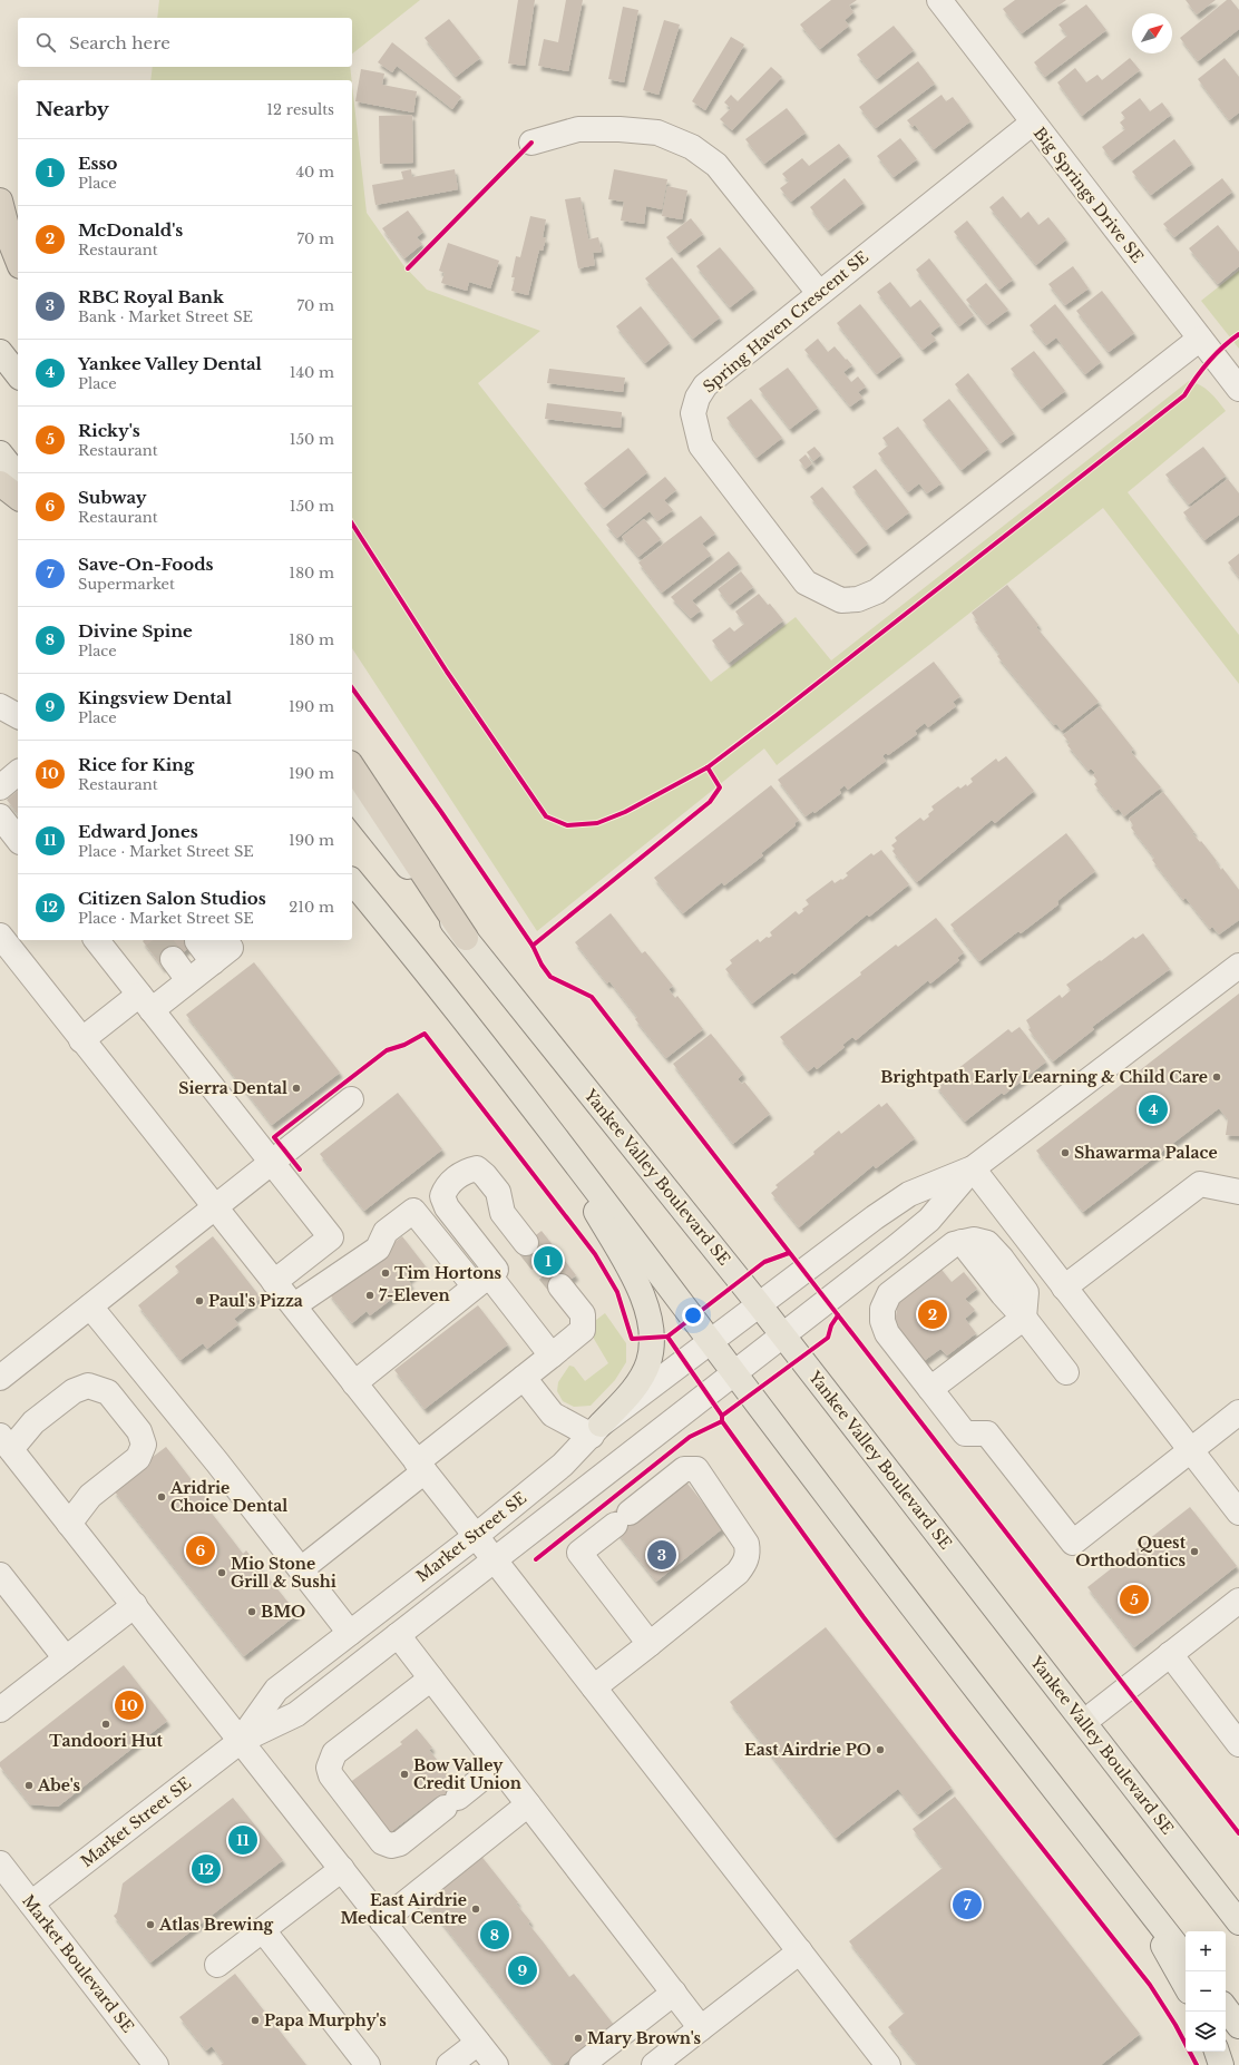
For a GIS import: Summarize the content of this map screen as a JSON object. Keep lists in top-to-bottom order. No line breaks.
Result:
{"streets":{"main road":["Yankee Valley Boulevard SE"],"street":["Big Springs Drive SE","Spring Haven Crescent SE","Market Street SE","Market Boulevard SE"]},"crossings":[["Big Springs Drive SE","Spring Haven Crescent SE"],["Yankee Valley Boulevard SE","Market Street SE"],["Market Street SE","Market Boulevard SE"]],"places":["Brightpath Early Learning & Child Care","Sierra Dental","Shawarma Palace","Tim Hortons","7-Eleven","Paul's Pizza","Aridrie Choice Dental","Quest Orthodontics","Mio Stone Grill & Sushi","BMO","Tandoori Hut","East Airdrie PO","Bow Valley Credit Union","Abe's","East Airdrie Medical Centre","Atlas Brewing","Papa Murphy's","Mary Brown's"],"north":"top right","page":{"search":"Search here","heading":["Nearby","12 results"],"list":[{"mark":"1","name":"Esso","note":"Place","value":"40 m"},{"mark":"2","name":"McDonald's","note":"Restaurant","value":"70 m"},{"mark":"3","name":"RBC Royal Bank","note":"Bank · Market Street SE","value":"70 m"},{"mark":"4","name":"Yankee Valley Dental","note":"Place","value":"140 m"},{"mark":"5","name":"Ricky's","note":"Restaurant","value":"150 m"},{"mark":"6","name":"Subway","note":"Restaurant","value":"150 m"},{"mark":"7","name":"Save-On-Foods","note":"Supermarket","value":"180 m"},{"mark":"8","name":"Divine Spine","note":"Place","value":"180 m"},{"mark":"9","name":"Kingsview Dental","note":"Place","value":"190 m"},{"mark":"10","name":"Rice for King","note":"Restaurant","value":"190 m"},{"mark":"11","name":"Edward Jones","note":"Place · Market Street SE","value":"190 m"},{"mark":"12","name":"Citizen Salon Studios","note":"Place · Market Street SE","value":"210 m"}],"pins":["4","1","2","6","3","5","10","11","12","7","8","9"],"map_buttons":["+","−"]}}
